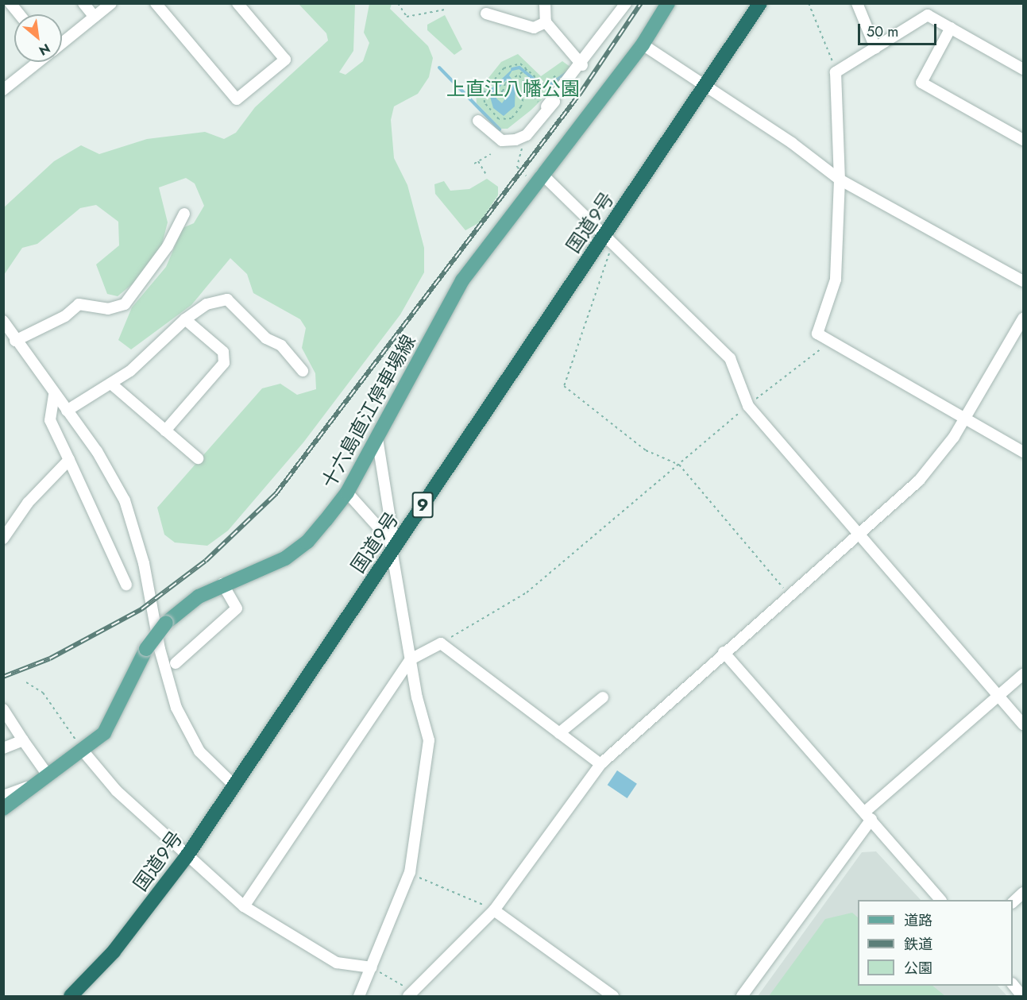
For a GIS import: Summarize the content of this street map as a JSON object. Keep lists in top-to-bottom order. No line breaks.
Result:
{"streets":{"highway":["国道9号","9"],"main road":["十六島直江停車場線"]},"parks":["上直江八幡公園"],"legend":["道路","鉄道","公園"],"scale_bar":"50 m","north":"bottom right"}
